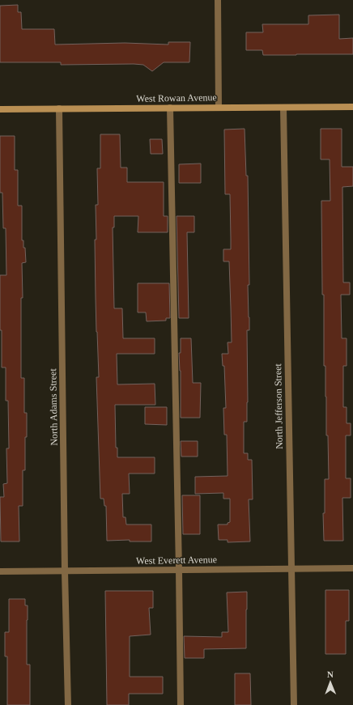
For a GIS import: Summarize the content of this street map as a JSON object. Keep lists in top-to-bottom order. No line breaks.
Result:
{"streets":{"street":["West Rowan Avenue","North Jefferson Street","North Adams Street","West Everett Avenue"]},"crossings":[["West Rowan Avenue","North Jefferson Street"],["West Rowan Avenue","North Adams Street"],["North Jefferson Street","West Everett Avenue"],["North Adams Street","West Everett Avenue"]],"north":"top"}
